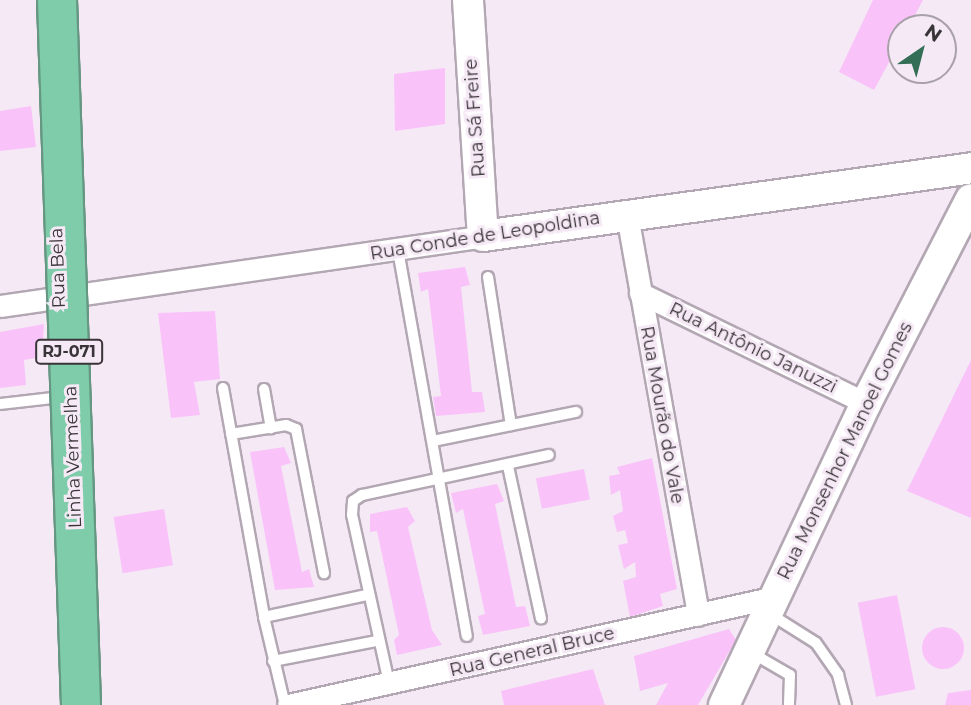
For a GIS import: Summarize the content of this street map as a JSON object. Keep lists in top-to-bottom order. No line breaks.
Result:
{"streets":{"highway":["RJ-071","Linha Vermelha"],"street":["Rua Sá Freire","Rua Conde de Leopoldina","Rua Bela","Rua Antônio Januzzi","Rua Mourão do Vale","Rua Monsenhor Manoel Gomes","Rua General Bruce"]},"crossings":[["Rua Sá Freire","Rua Conde de Leopoldina"],["Rua Conde de Leopoldina","Rua Bela"],["Rua Conde de Leopoldina","Rua Mourão do Vale"],["Rua Antônio Januzzi","Rua Mourão do Vale"],["Rua Antônio Januzzi","Rua Monsenhor Manoel Gomes"],["Rua Mourão do Vale","Rua General Bruce"],["Rua Monsenhor Manoel Gomes","Rua General Bruce"]],"north":"top right"}
